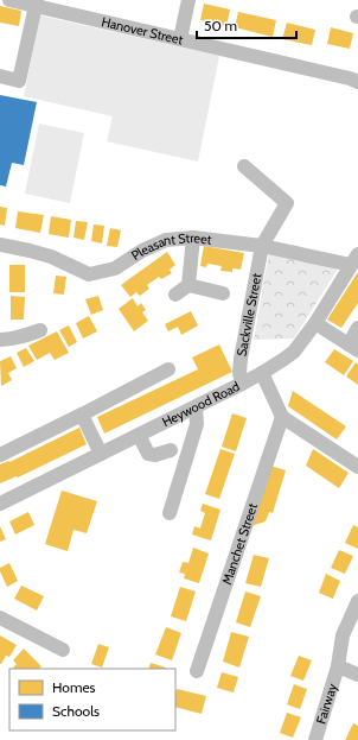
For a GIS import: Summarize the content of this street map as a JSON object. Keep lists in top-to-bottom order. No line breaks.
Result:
{"streets":{"street":["Hanover Street","Pleasant Street","Sackville Street","Heywood Road","Manchet Street","Fairway"]},"crossings":[["Pleasant Street","Sackville Street"],["Pleasant Street","Heywood Road"],["Sackville Street","Heywood Road"]],"legend":["Homes","Schools"],"scale_bar":"50 m"}
